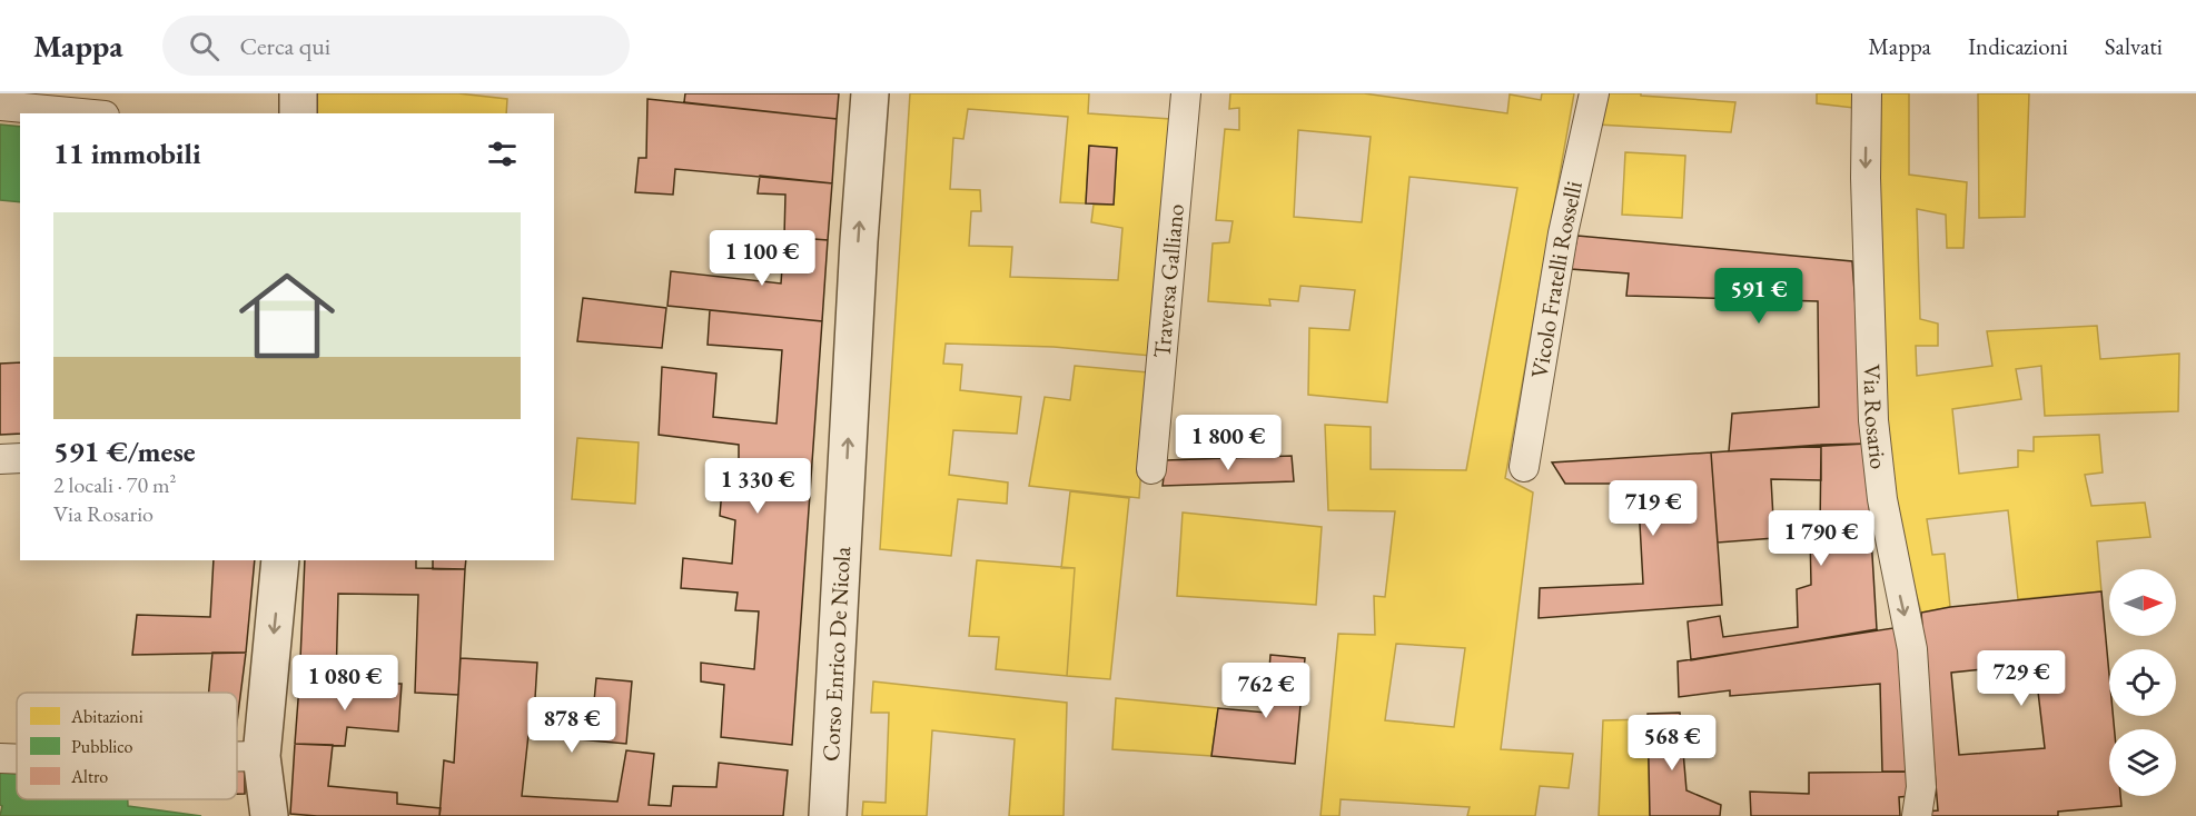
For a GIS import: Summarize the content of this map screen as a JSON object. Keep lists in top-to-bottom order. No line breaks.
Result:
{"streets":{"street":["Vicolo Fratelli Rosselli","Traversa Galliano","Via Rosario","Corso Enrico De Nicola"]},"one_way":["Via Rosario","Corso Enrico De Nicola"],"legend":["Abitazioni","Pubblico","Altro"],"north":"right","page":{"header":"Mappa","search":"Cerca qui","nav":["Mappa","Indicazioni","Salvati"],"heading":"11 immobili","list":[{"name":"591 €/mese","note":"2 locali · 70 m² · Via Rosario"}],"price":["1 100 €","591 €","1 800 €","1 330 €","719 €","1 790 €","729 €","1 080 €","762 €","878 €","568 €"]}}
